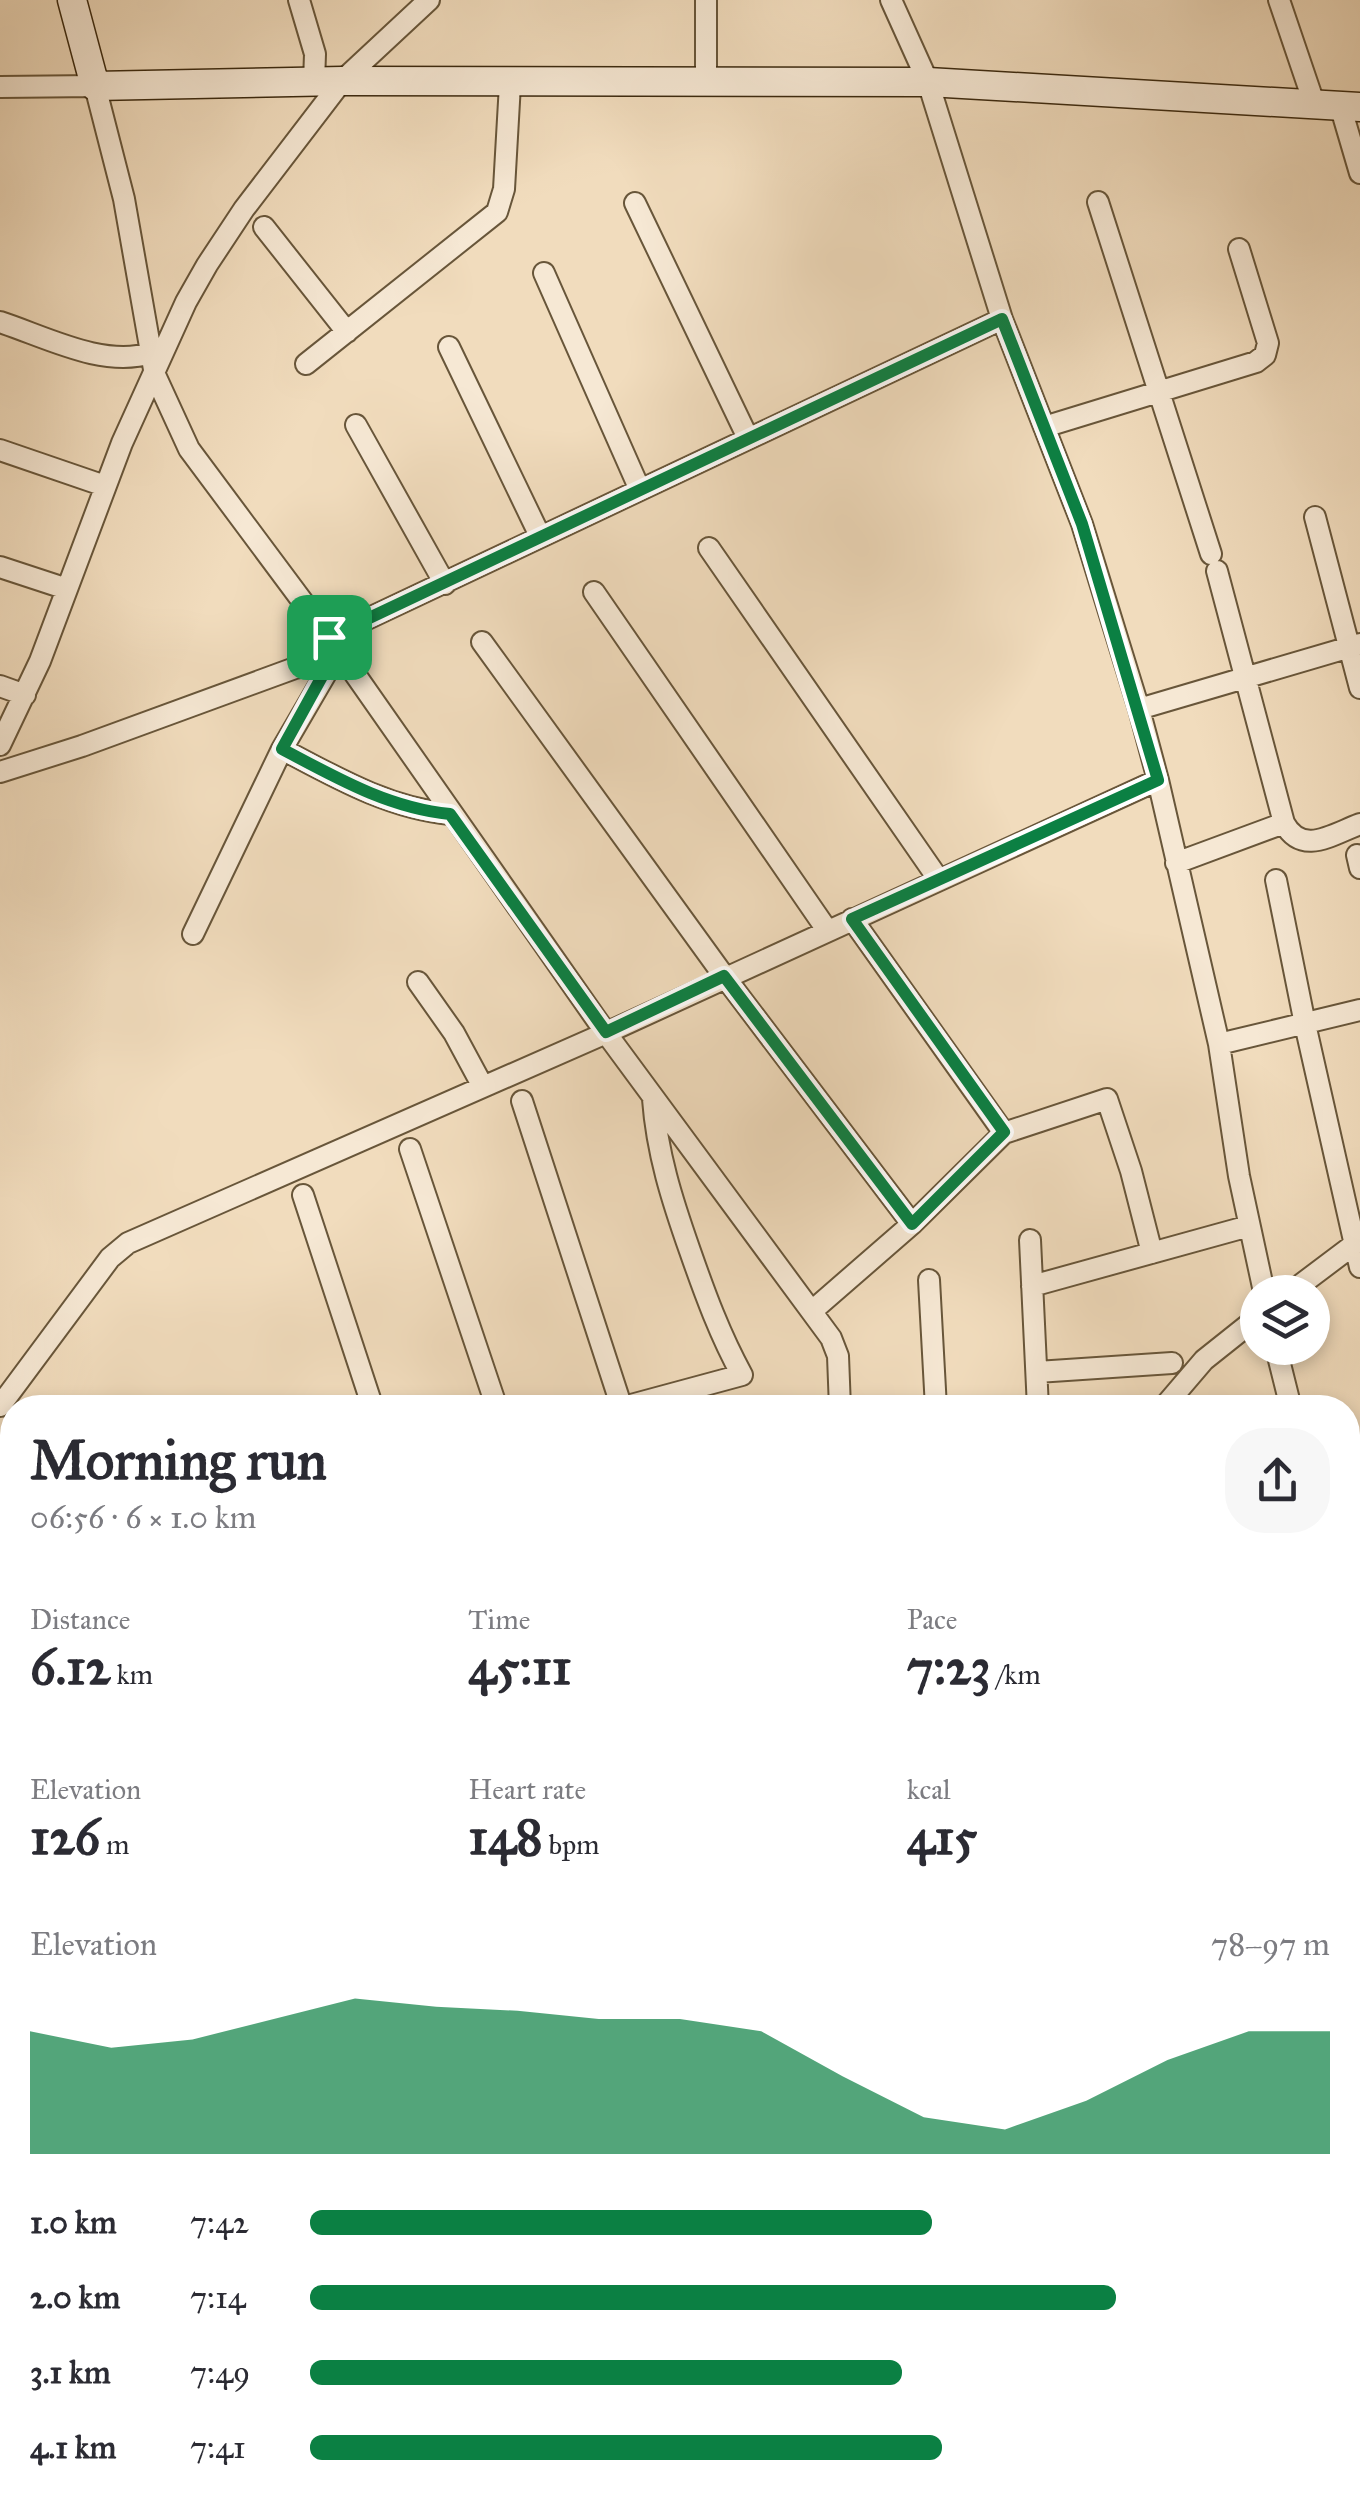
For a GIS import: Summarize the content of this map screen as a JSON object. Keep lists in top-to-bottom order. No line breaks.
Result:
{"page":{"heading":["Morning run","06:56 · 6 × 1.0 km"],"stats":[["Distance","6.12 km"],["Time","45:11"],["Pace","7:23 /km"],["Elevation","126 m"],["Heart rate","148 bpm"],["kcal","415"]],"chart":["Elevation","78–97 m"],"list":[{"name":"1.0 km","note":"7:42"},{"name":"2.0 km","note":"7:14"},{"name":"3.1 km","note":"7:49"},{"name":"4.1 km","note":"7:41"}]}}
